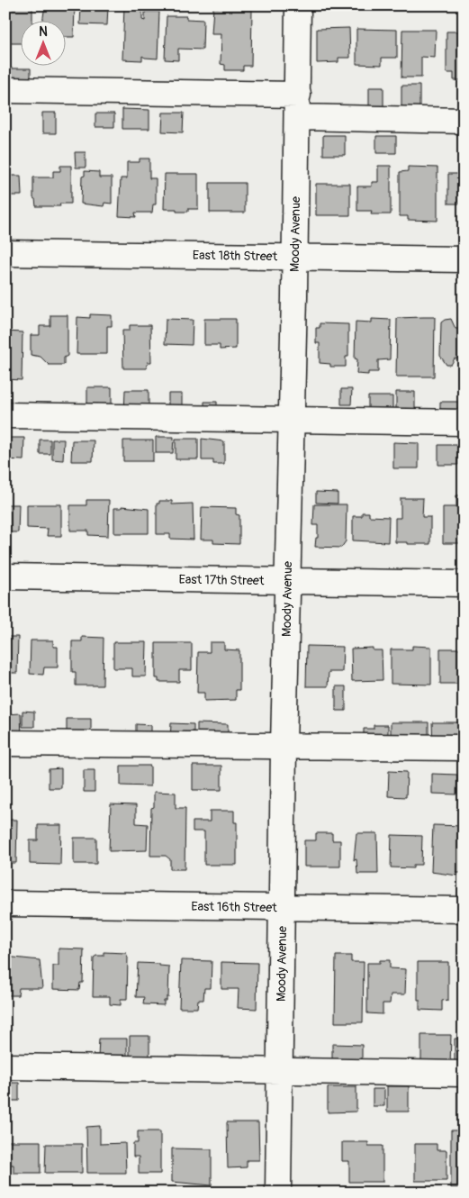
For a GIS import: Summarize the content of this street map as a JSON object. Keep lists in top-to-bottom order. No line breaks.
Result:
{"streets":{"street":["Moody Avenue","East 18th Street","East 17th Street","East 16th Street"]},"crossings":[["Moody Avenue","East 18th Street"],["Moody Avenue","East 17th Street"],["Moody Avenue","East 16th Street"]],"north":"top"}
